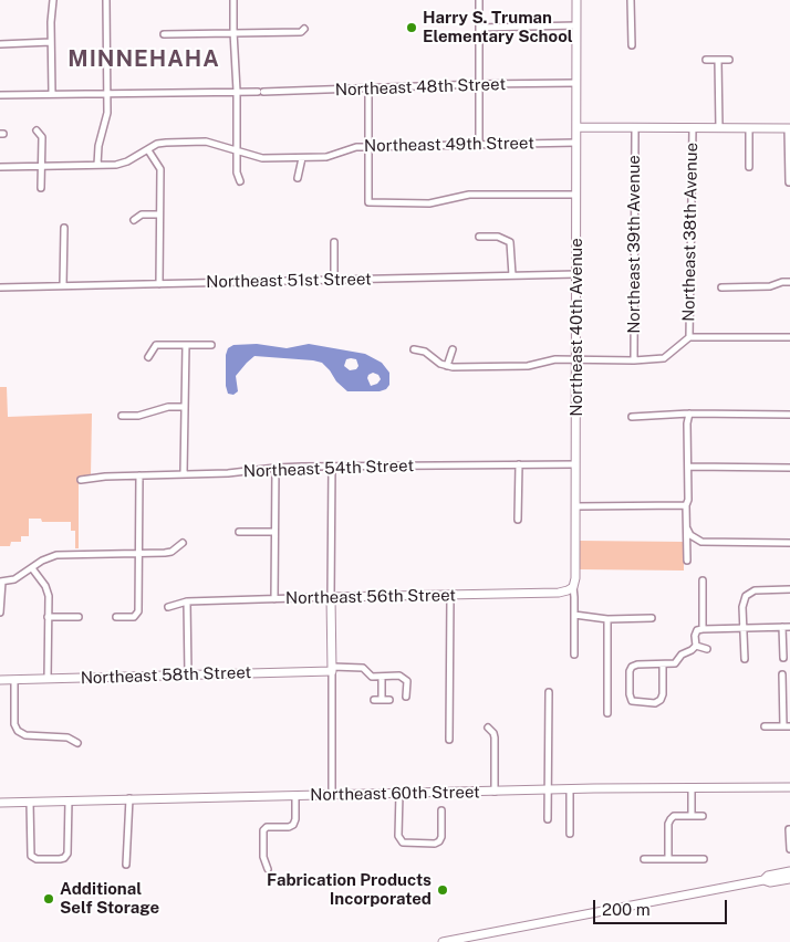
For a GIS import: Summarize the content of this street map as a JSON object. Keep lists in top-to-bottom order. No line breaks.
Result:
{"streets":{"street":["Northeast 48th Street","Northeast 49th Street","Northeast 38th Avenue","Northeast 39th Avenue","Northeast 51st Street","Northeast 40th Avenue","Northeast 54th Street","Northeast 56th Street","Northeast 58th Street","Northeast 60th Street"]},"crossings":[["Northeast 48th Street","Northeast 40th Avenue"],["Northeast 49th Street","Northeast 40th Avenue"],["Northeast 51st Street","Northeast 40th Avenue"],["Northeast 40th Avenue","Northeast 54th Street"],["Northeast 40th Avenue","Northeast 56th Street"]],"districts":["MINNEHAHA"],"places":["Harry S. Truman Elementary School","Fabrication Products Incorporated","Additional Self Storage"],"scale_bar":"200 m"}
